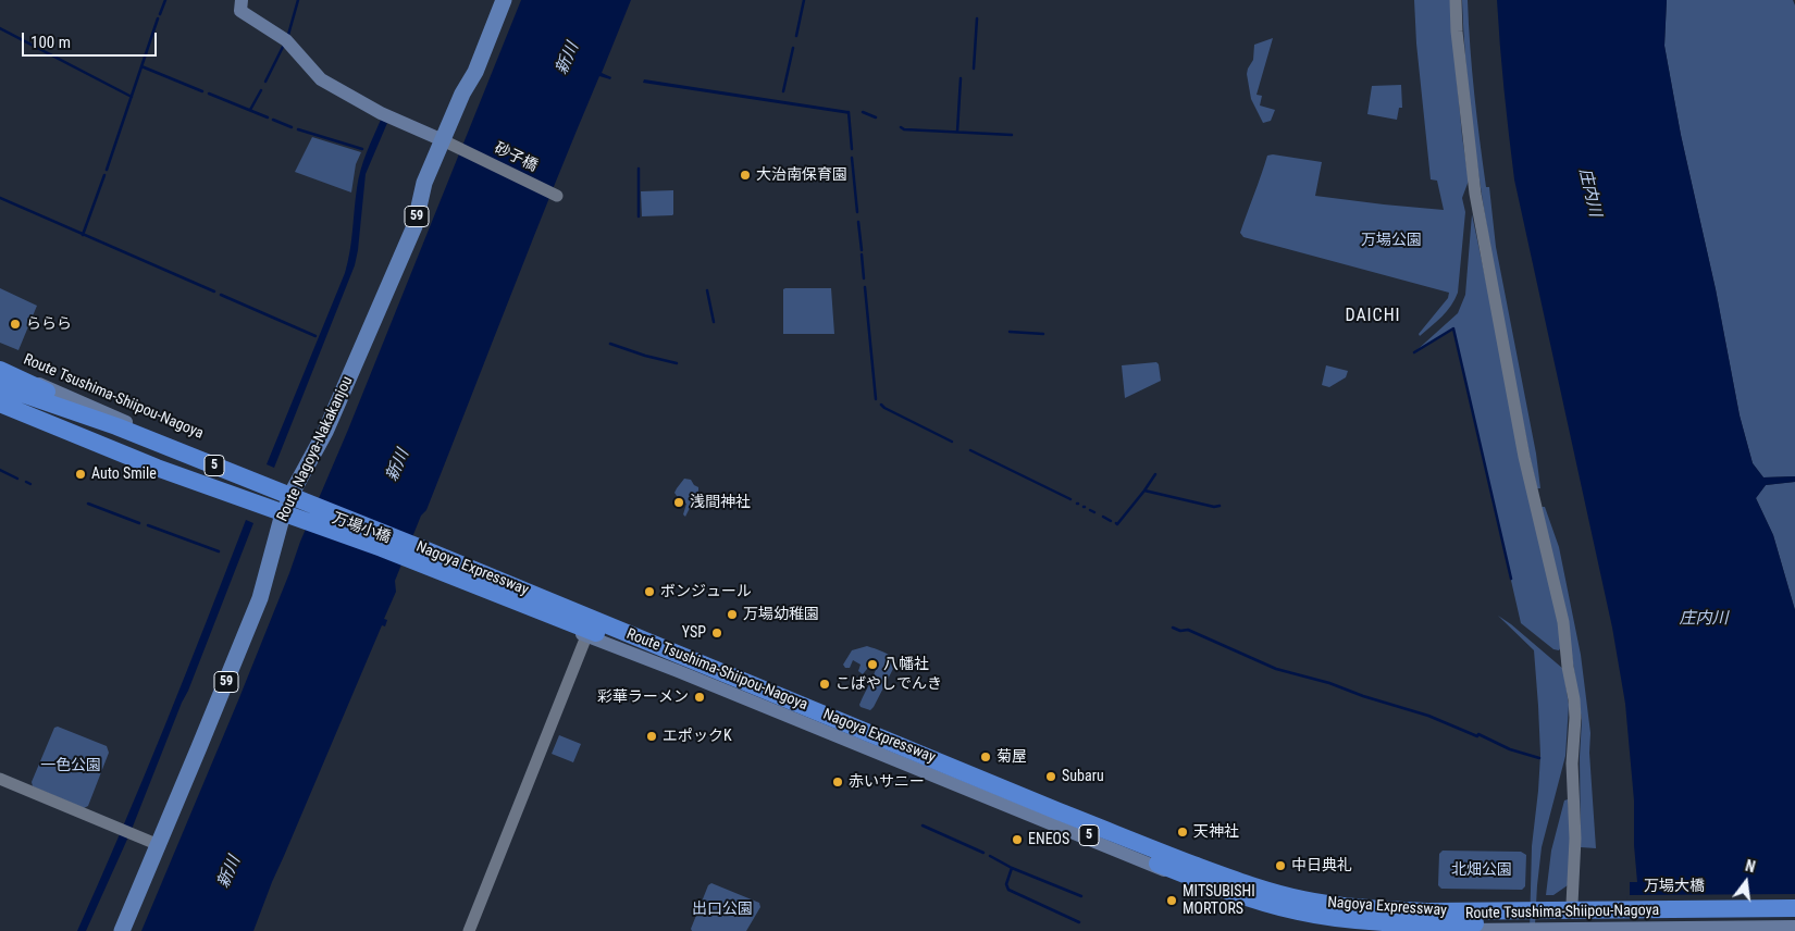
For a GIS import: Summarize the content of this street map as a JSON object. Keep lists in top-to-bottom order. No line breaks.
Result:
{"streets":{"highway":["5","Nagoya Expressway"],"main road":["59","Route Tsushima-Shiipou-Nagoya","Route Nagoya-Nakakanjou","万場小橋","万場大橋"],"street":["砂子橋"]},"crossings":[["砂子橋","Route Nagoya-Nakakanjou"],["Route Tsushima-Shiipou-Nagoya","Route Nagoya-Nakakanjou"],["Route Tsushima-Shiipou-Nagoya","万場小橋"],["Route Tsushima-Shiipou-Nagoya","万場大橋"],["Route Nagoya-Nakakanjou","万場小橋"]],"districts":["DAICHI"],"water":["新川","庄内川"],"parks":["万場公園","一色公園","北畑公園","出口公園"],"places":["大治南保育園","ららら","Auto Smile","浅間神社","ボンジュール","万場幼稚園","YSP","八幡社","こばやしでんき","彩華ラーメン","エポックK","菊屋","Subaru","赤いサニー","天神社","ENEOS","中日典礼","MITSUBISHI MORTORS"],"scale_bar":"100 m","north":"top"}
